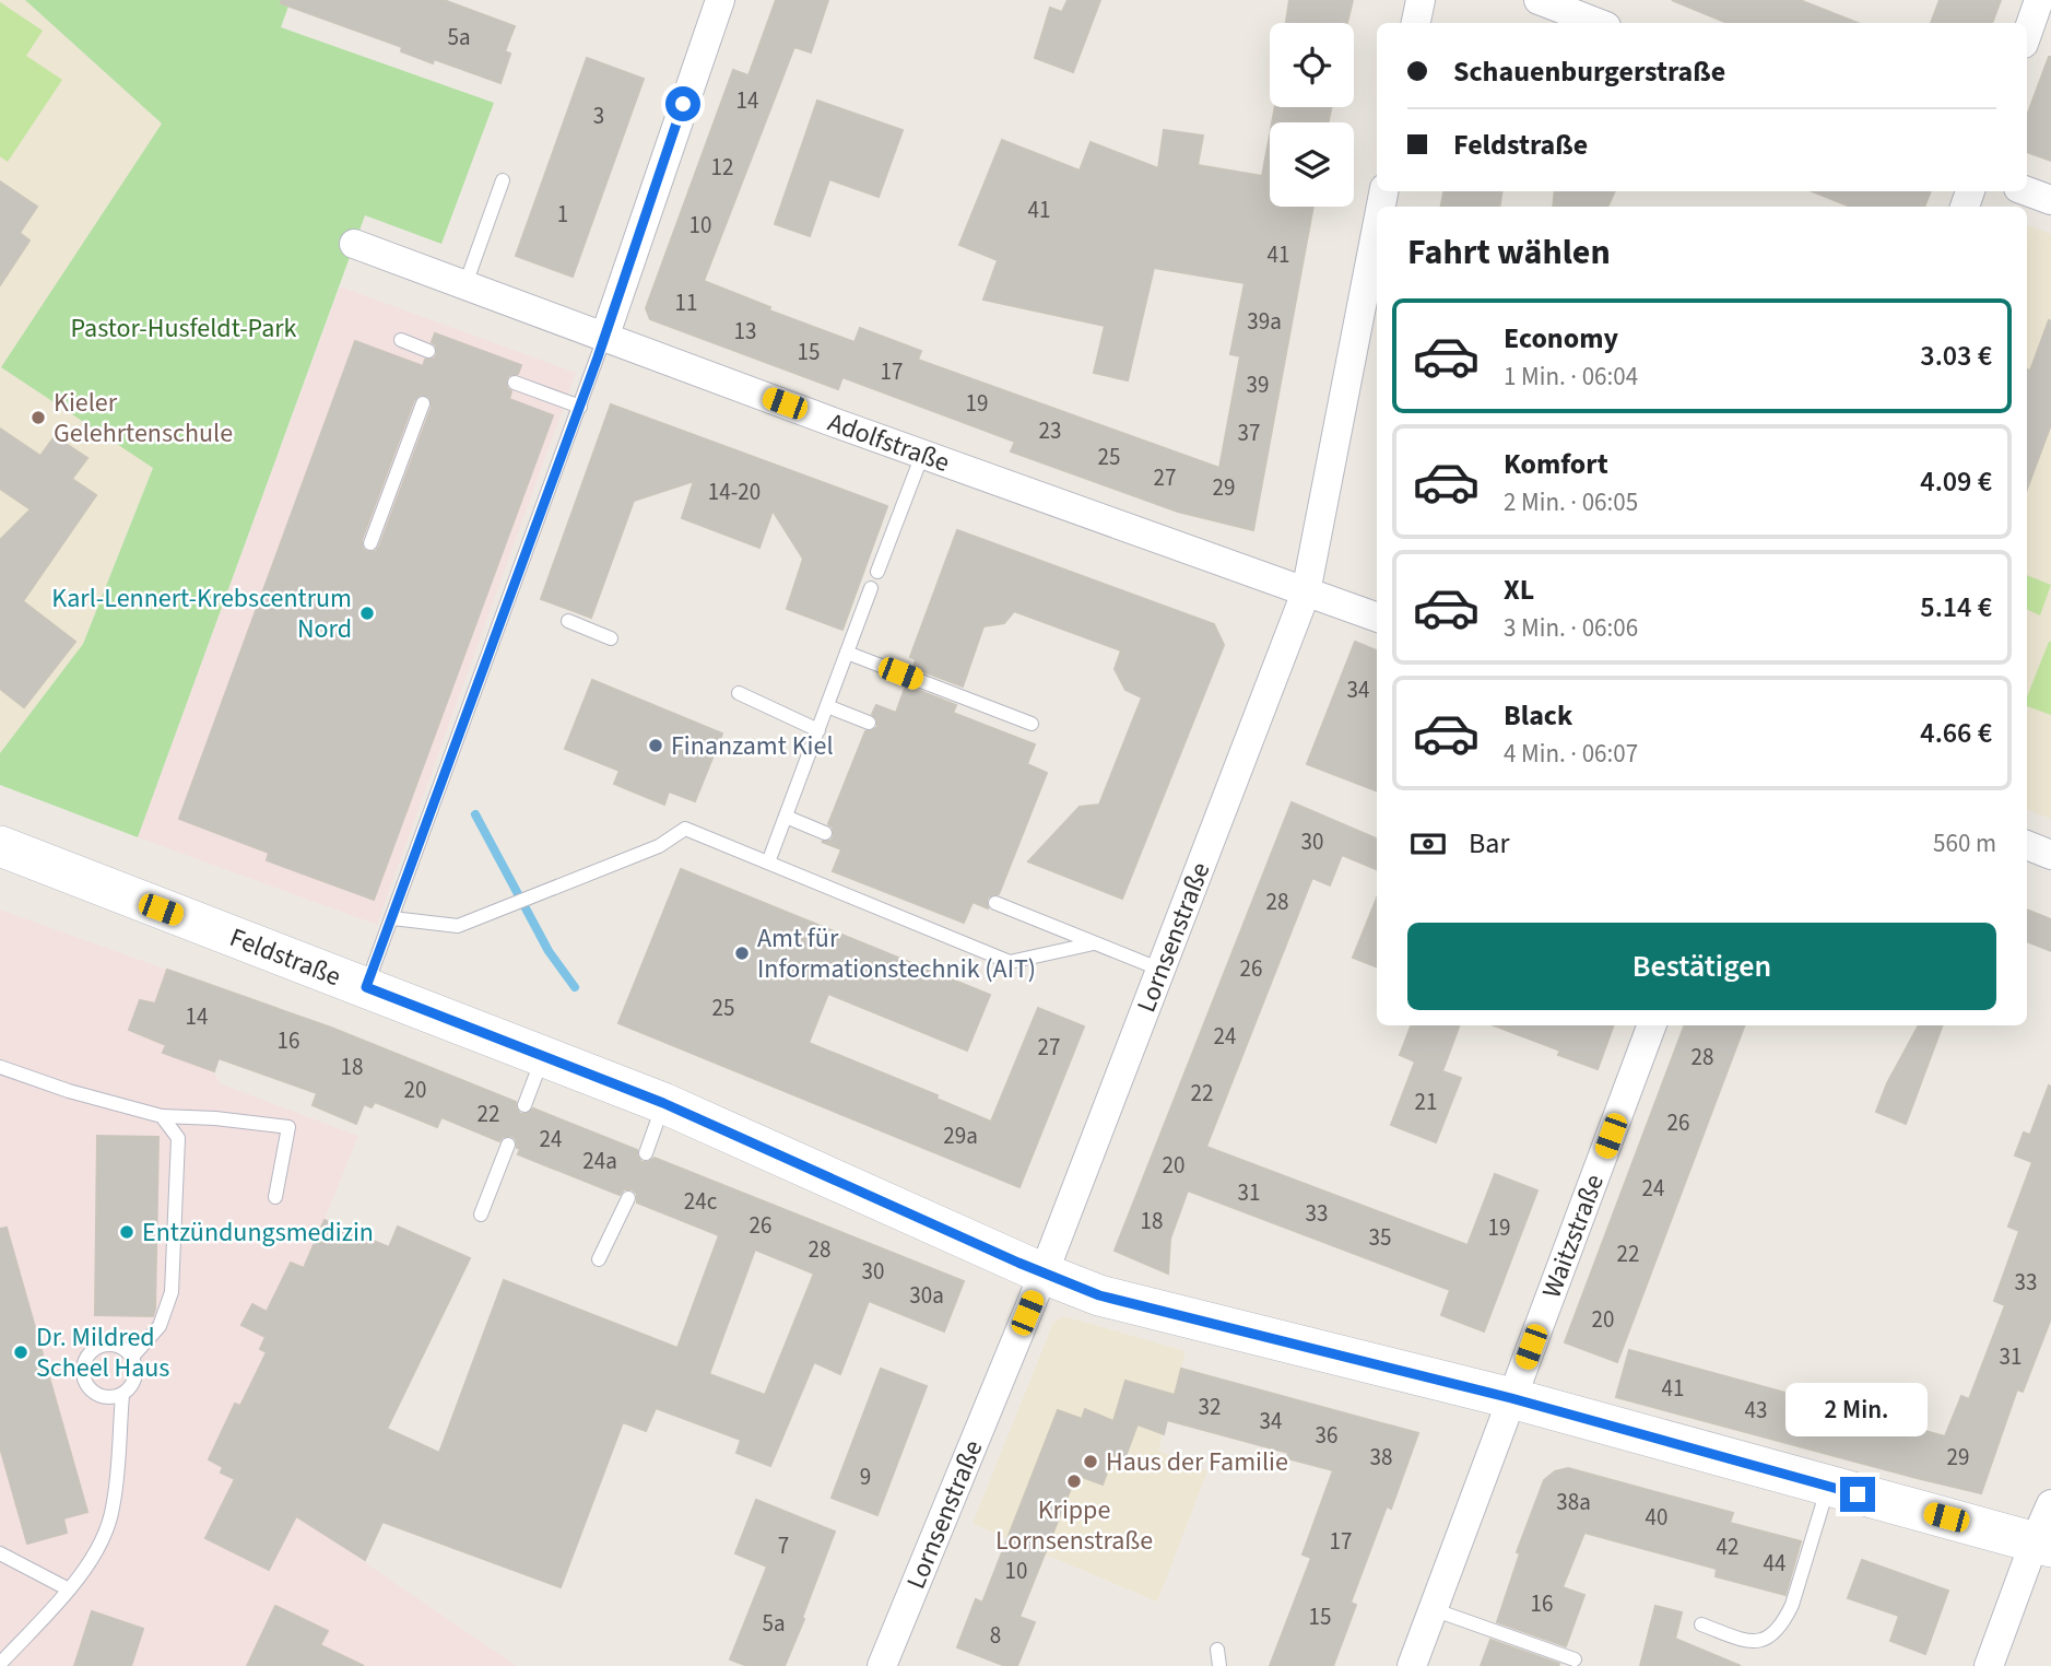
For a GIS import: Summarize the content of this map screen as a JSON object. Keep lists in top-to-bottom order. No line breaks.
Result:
{"streets":{"street":["Adolfstraße","Lornsenstraße","Feldstraße","Waitzstraße"]},"crossings":[["Adolfstraße","Lornsenstraße"],["Lornsenstraße","Feldstraße"],["Feldstraße","Waitzstraße"]],"parks":["Pastor-Husfeldt-Park"],"places":["Kieler Gelehrtenschule","Karl-Lennert-Krebscentrum Nord","Finanzamt Kiel","Amt für Informationstechnik (AIT)","Entzündungsmedizin","Dr. Mildred Scheel Haus","Haus der Familie","Krippe Lornsenstraße"],"house_numbers":["5a","14","3","12","41","1","10","41","11","39a","13","15","17","39","19","23","37","25","27","29","14-20","34","30","28","26","25","14","24","16","27","28","18","20","22","21","22","26","29a","24","24a","20","24","31","24c","33","18","26","19","35","28","22","30","33","30a","20","31","41","32","43","34","36","38","29","9","38a","40","17","7","42","44","10","16","15","5a","8"],"page":{"banner":["Schauenburgerstraße","Feldstraße"],"heading":"Fahrt wählen","list":[{"name":"Economy","note":"1 Min. · 06:04","value":"3.03 €"},{"name":"Komfort","note":"2 Min. · 06:05","value":"4.09 €"},{"name":"XL","note":"3 Min. · 06:06","value":"5.14 €"},{"name":"Black","note":"4 Min. · 06:07","value":"4.66 €"}],"pay":["Bar","560 m"],"buttons":"Bestätigen","bubble":"2 Min."}}
